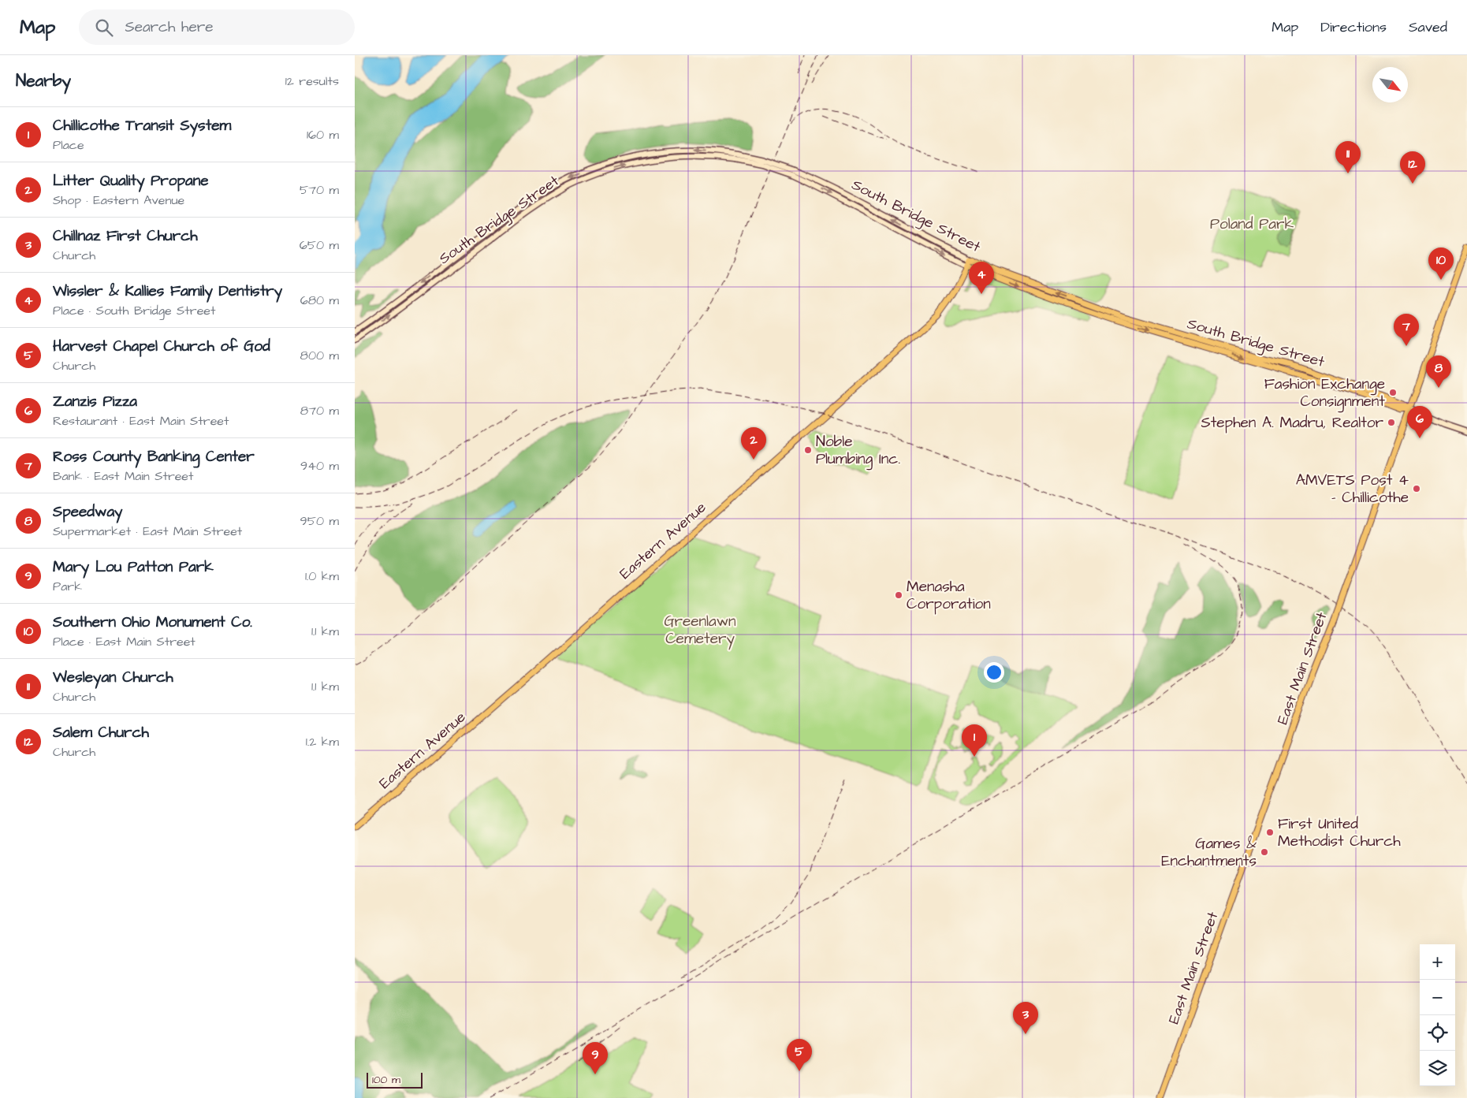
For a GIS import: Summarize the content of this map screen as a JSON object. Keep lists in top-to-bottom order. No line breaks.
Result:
{"streets":{"main road":["South Bridge Street","Eastern Avenue","East Main Street"]},"crossings":[["South Bridge Street","Eastern Avenue"],["South Bridge Street","East Main Street"]],"parks":["Poland Park","Greenlawn Cemetery"],"places":["Fashion Exchange Consignment","Stephen A. Madru, Realtor","Noble Plumbing Inc.","AMVETS Post 4 - Chillicothe","Menasha Corporation","First United Methodist Church","Games & Enchantments"],"scale_bar":"100 m","north":"bottom right","page":{"header":"Map","search":"Search here","nav":["Map","Directions","Saved"],"heading":["Nearby","12 results"],"list":[{"mark":"1","name":"Chillicothe Transit System","note":"Place","value":"160 m"},{"mark":"2","name":"Litter Quality Propane","note":"Shop · Eastern Avenue","value":"570 m"},{"mark":"3","name":"Chillnaz First Church","note":"Church","value":"650 m"},{"mark":"4","name":"Wissler & Kallies Family Dentistry","note":"Place · South Bridge Street","value":"680 m"},{"mark":"5","name":"Harvest Chapel Church of God","note":"Church","value":"800 m"},{"mark":"6","name":"Zanzis Pizza","note":"Restaurant · East Main Street","value":"870 m"},{"mark":"7","name":"Ross County Banking Center","note":"Bank · East Main Street","value":"940 m"},{"mark":"8","name":"Speedway","note":"Supermarket · East Main Street","value":"950 m"},{"mark":"9","name":"Mary Lou Patton Park","note":"Park","value":"1.0 km"},{"mark":"10","name":"Southern Ohio Monument Co.","note":"Place · East Main Street","value":"1.1 km"},{"mark":"11","name":"Wesleyan Church","note":"Church","value":"1.1 km"},{"mark":"12","name":"Salem Church","note":"Church","value":"1.2 km"}],"pins":["11","12","10","4","7","8","6","2","1","3","5","9"],"map_buttons":["+","−"],"scale":"100 m"}}
